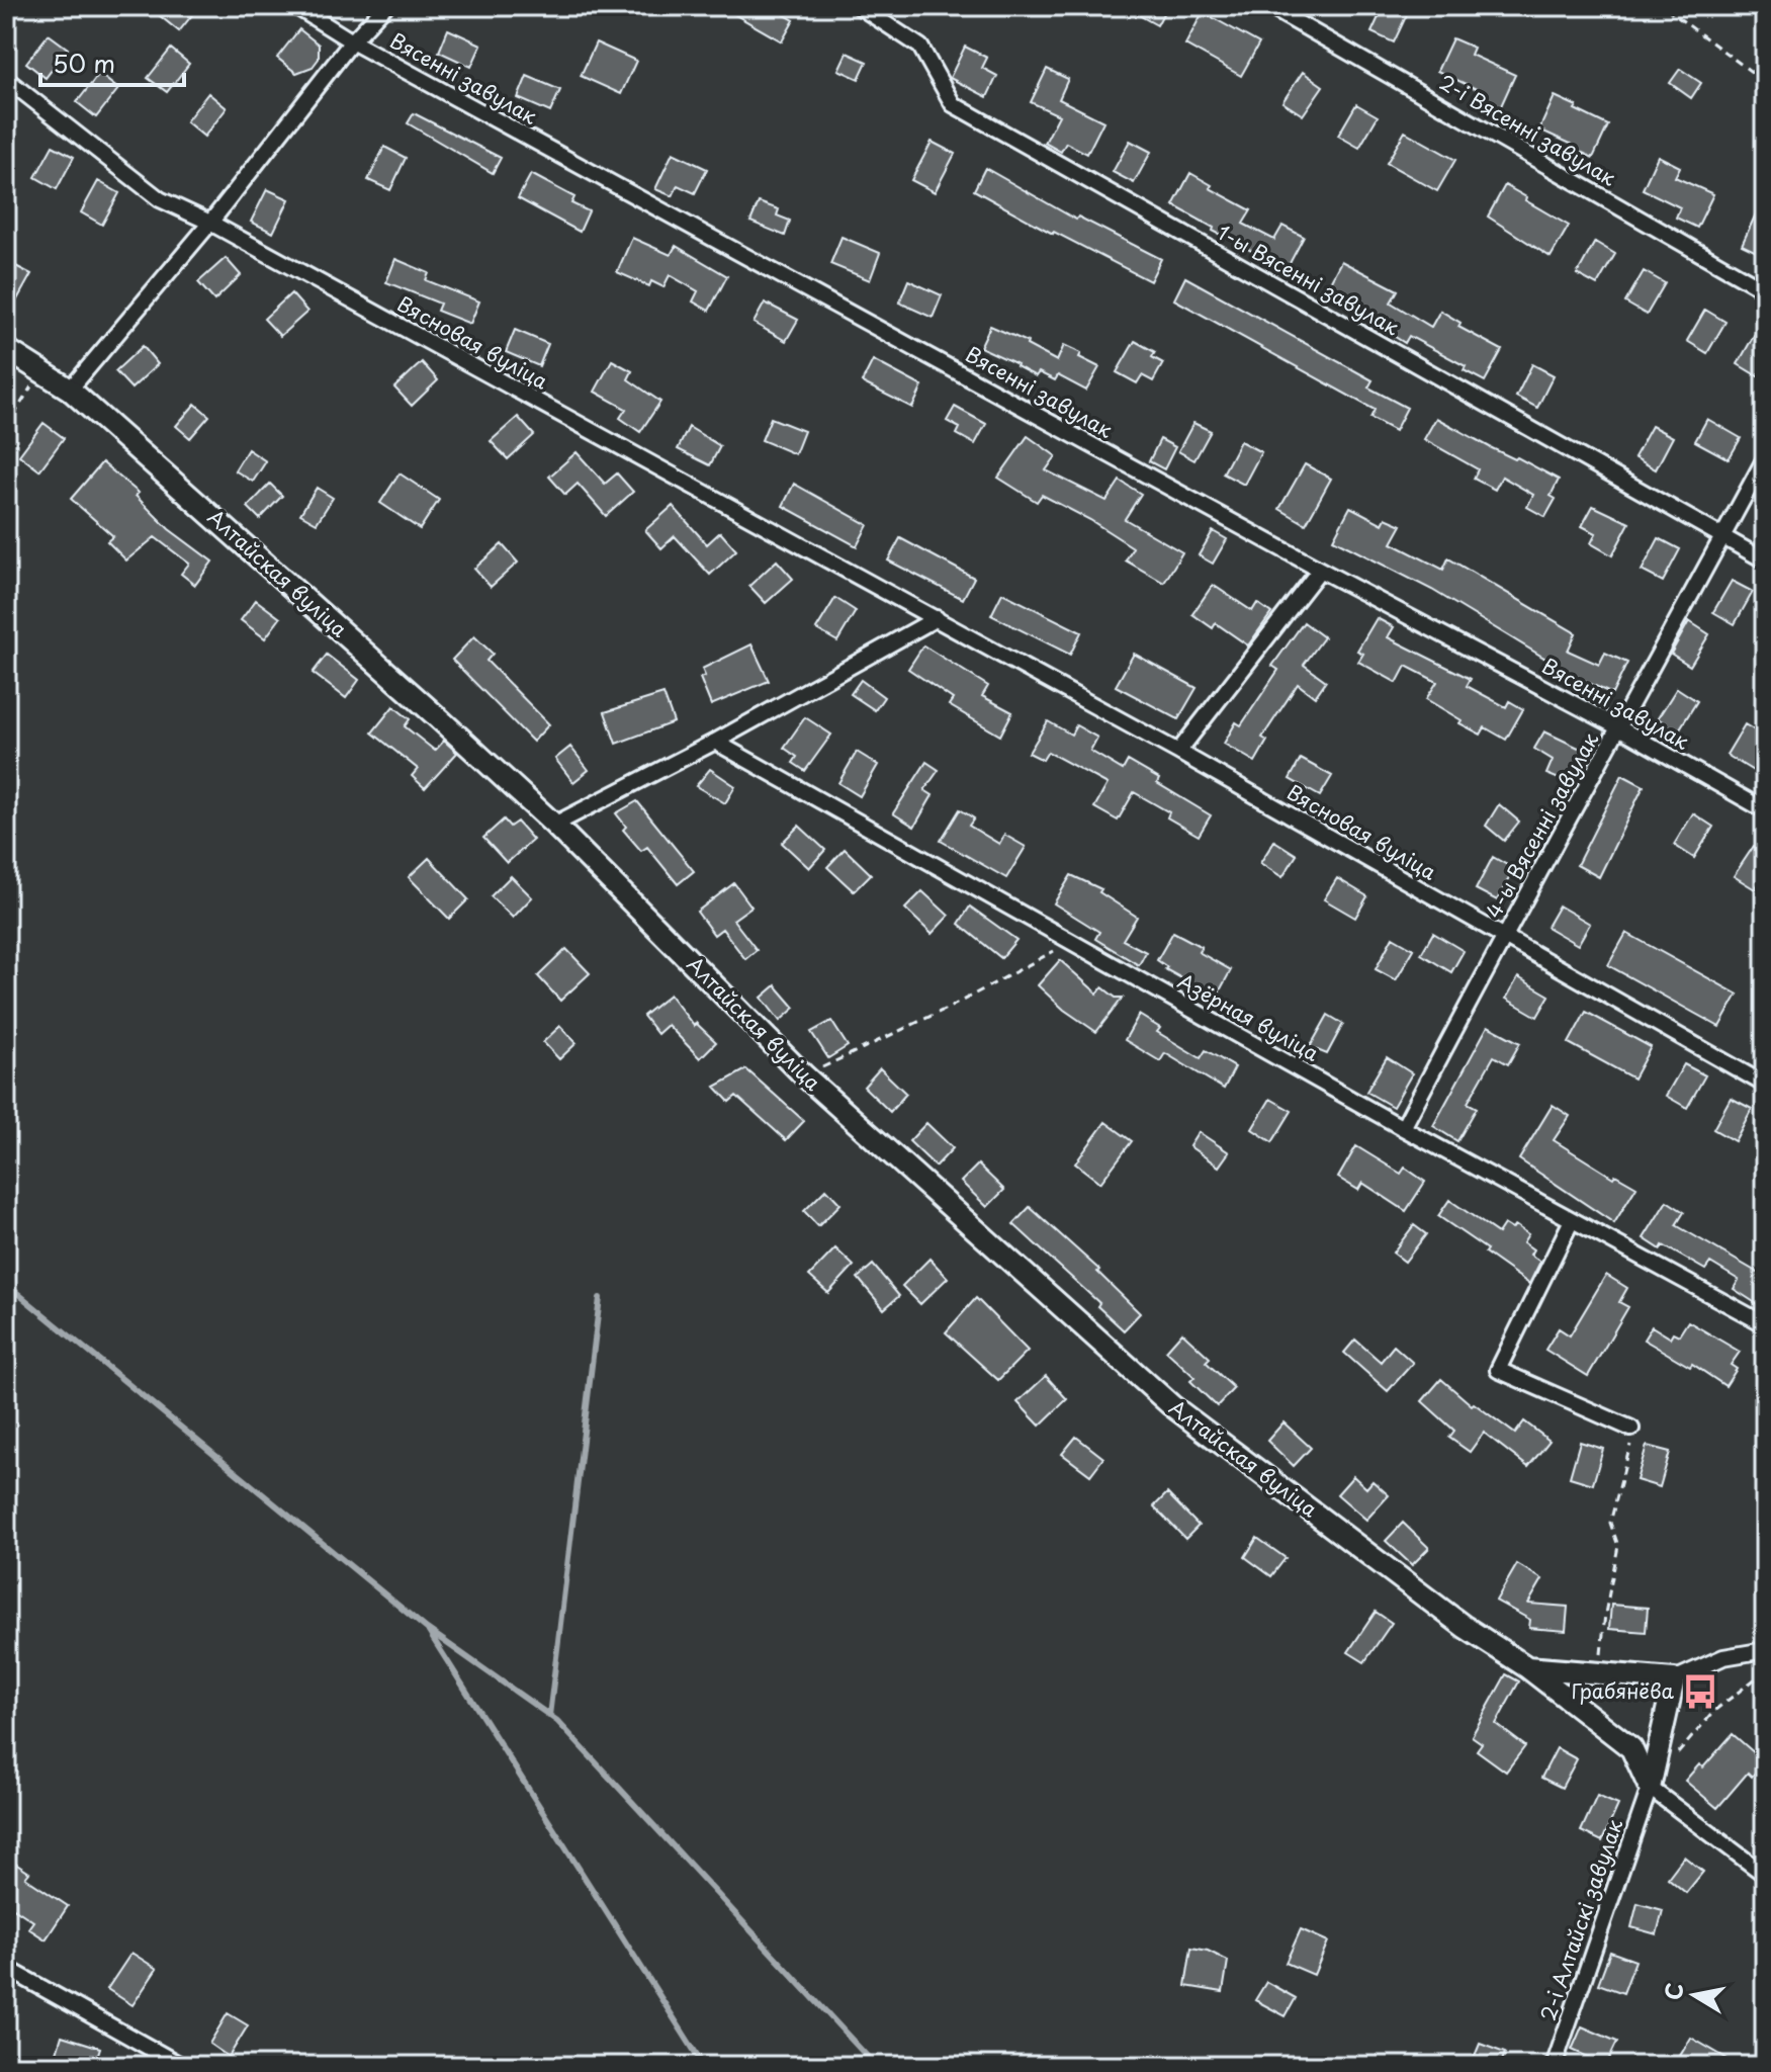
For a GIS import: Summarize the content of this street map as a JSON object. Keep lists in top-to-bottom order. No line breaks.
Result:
{"streets":{"main road":["Алтайская вуліца"],"street":["Вясенні завулак","2-і Вясенні завулак","1-ы Вясенні завулак","Вясновая вуліца","4-ы Вясенні завулак","Азёрная вуліца","2-і Алтайскі завулак"]},"crossings":[["Вясенні завулак","4-ы Вясенні завулак"],["1-ы Вясенні завулак","4-ы Вясенні завулак"],["Вясновая вуліца","4-ы Вясенні завулак"],["Алтайская вуліца","2-і Алтайскі завулак"],["4-ы Вясенні завулак","Азёрная вуліца"]],"places":{"bus stop":["Грабянёва"]},"scale_bar":"50 m","north":"left"}
